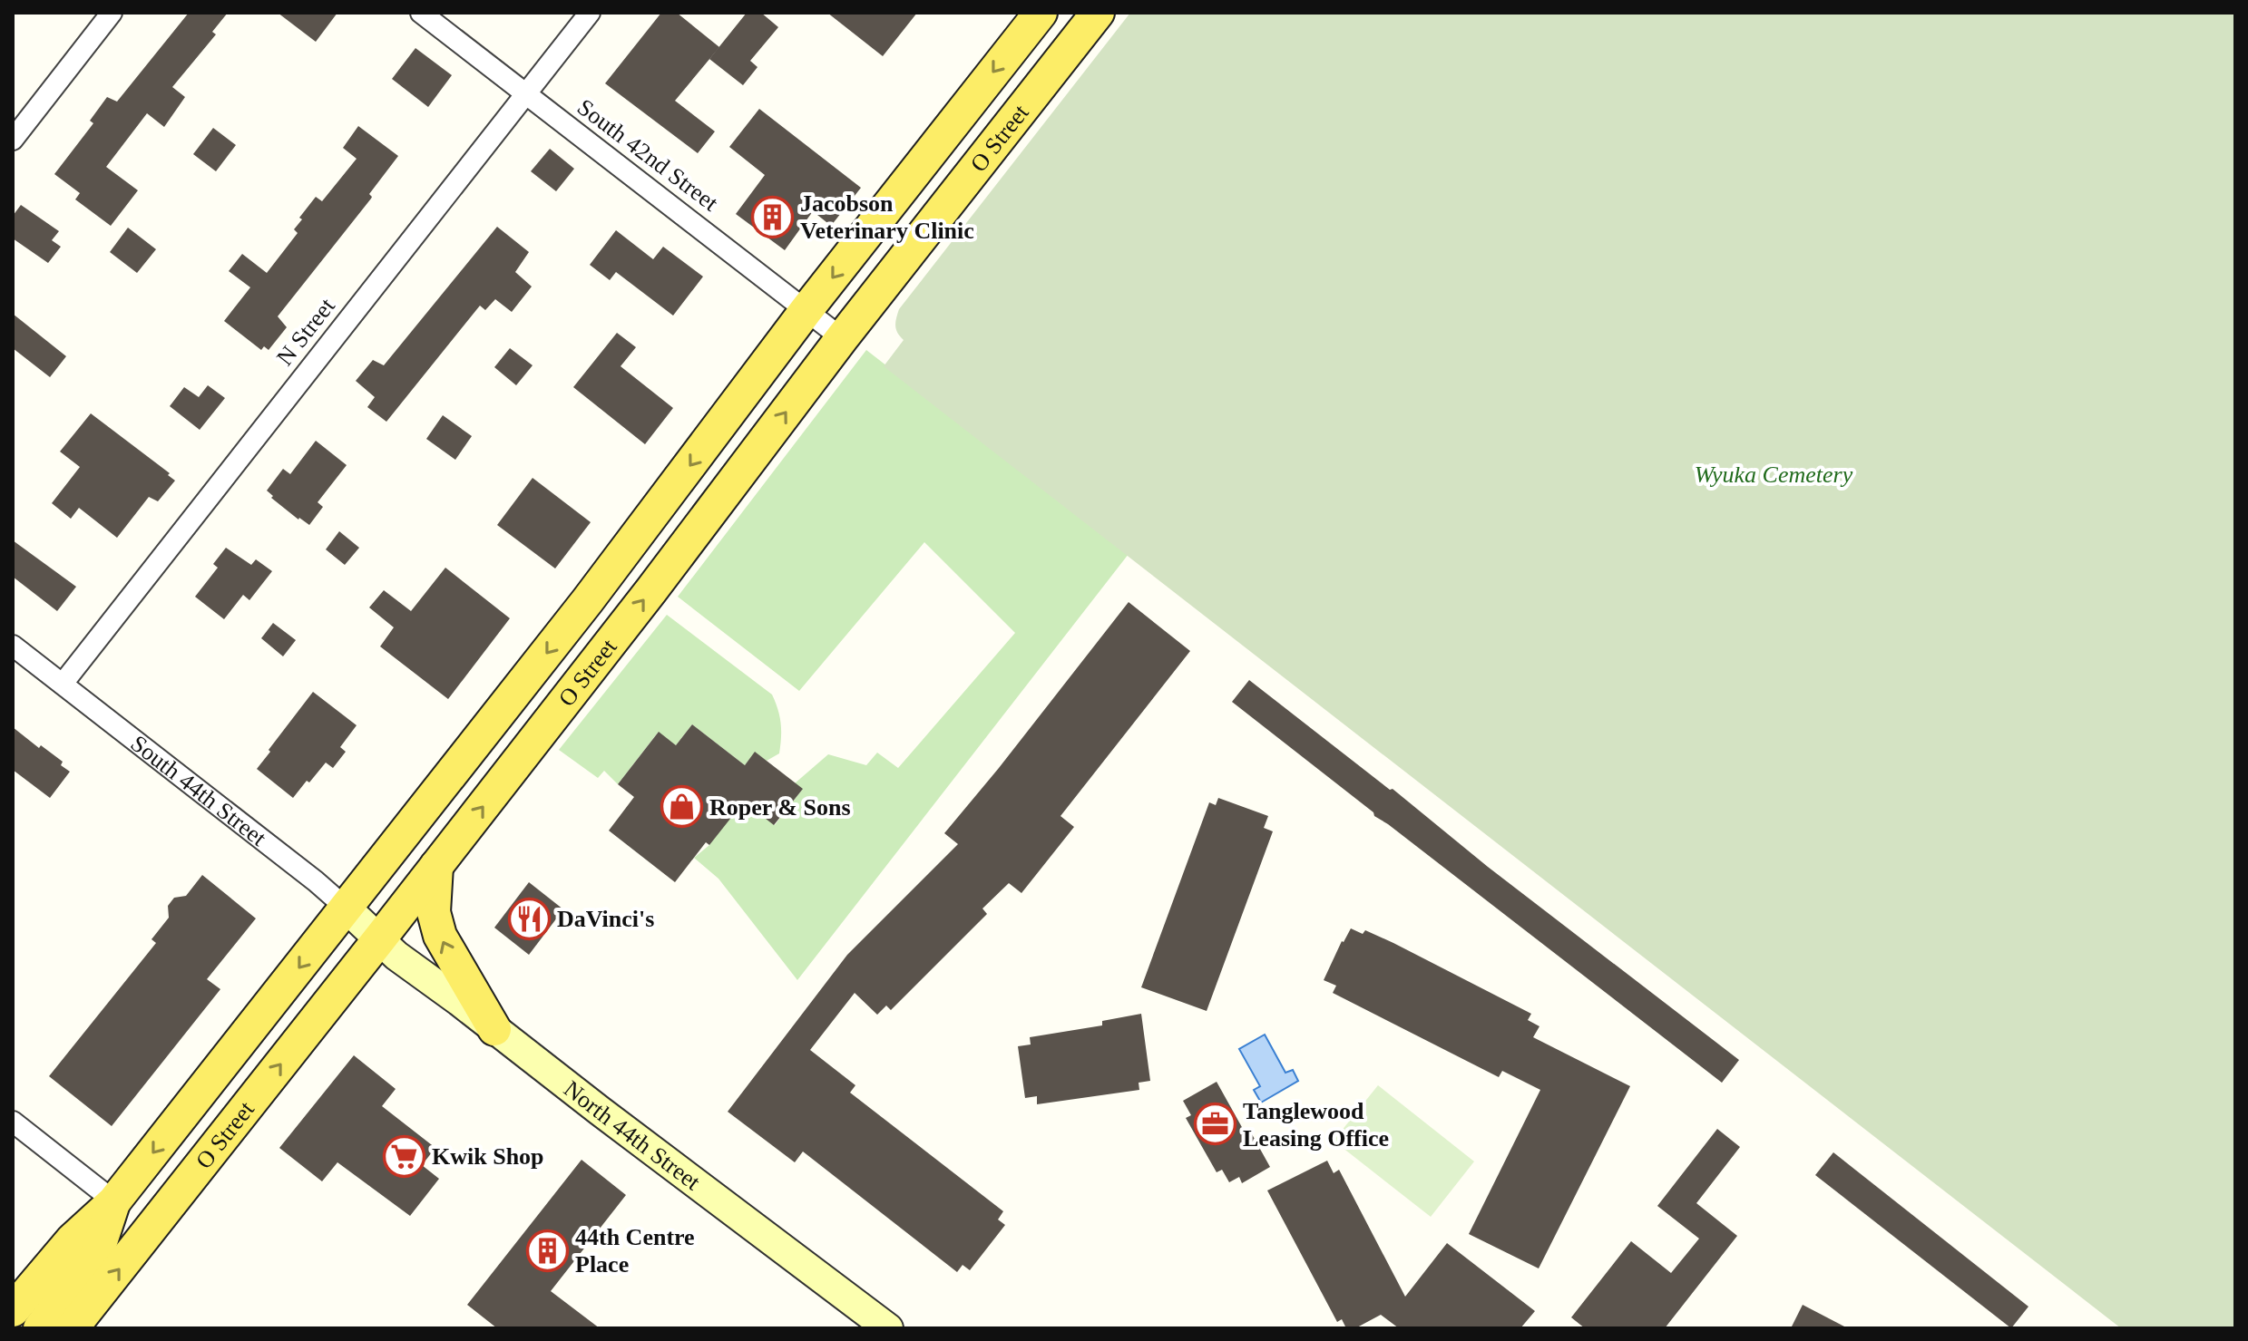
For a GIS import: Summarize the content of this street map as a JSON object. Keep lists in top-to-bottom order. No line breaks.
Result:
{"streets":{"main road":["O Street","South 44th Street","North 44th Street"],"street":["South 42nd Street","N Street"]},"crossings":[["O Street","South 42nd Street"],["O Street","South 44th Street"],["O Street","North 44th Street"],["South 42nd Street","N Street"],["N Street","South 44th Street"],["South 44th Street","North 44th Street"]],"parks":["Wyuka Cemetery"],"places":{"building":["Jacobson Veterinary Clinic","44th Centre Place"],"shop":["Roper & Sons"],"restaurant":["DaVinci's"],"office":["Tanglewood Leasing Office"],"supermarket":["Kwik Shop"]}}
